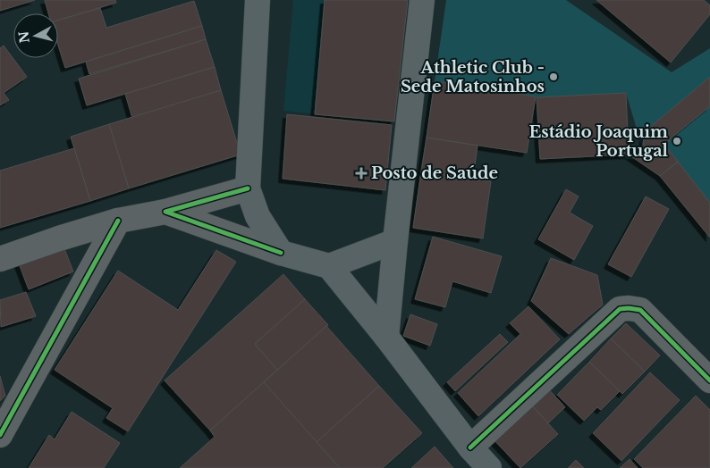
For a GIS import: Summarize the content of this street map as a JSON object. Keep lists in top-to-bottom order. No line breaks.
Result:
{"places":{"other":["Athletic Club - Sede Matosinhos","Estádio Joaquim Portugal"],"health":["Posto de Saúde"]},"north":"left"}
